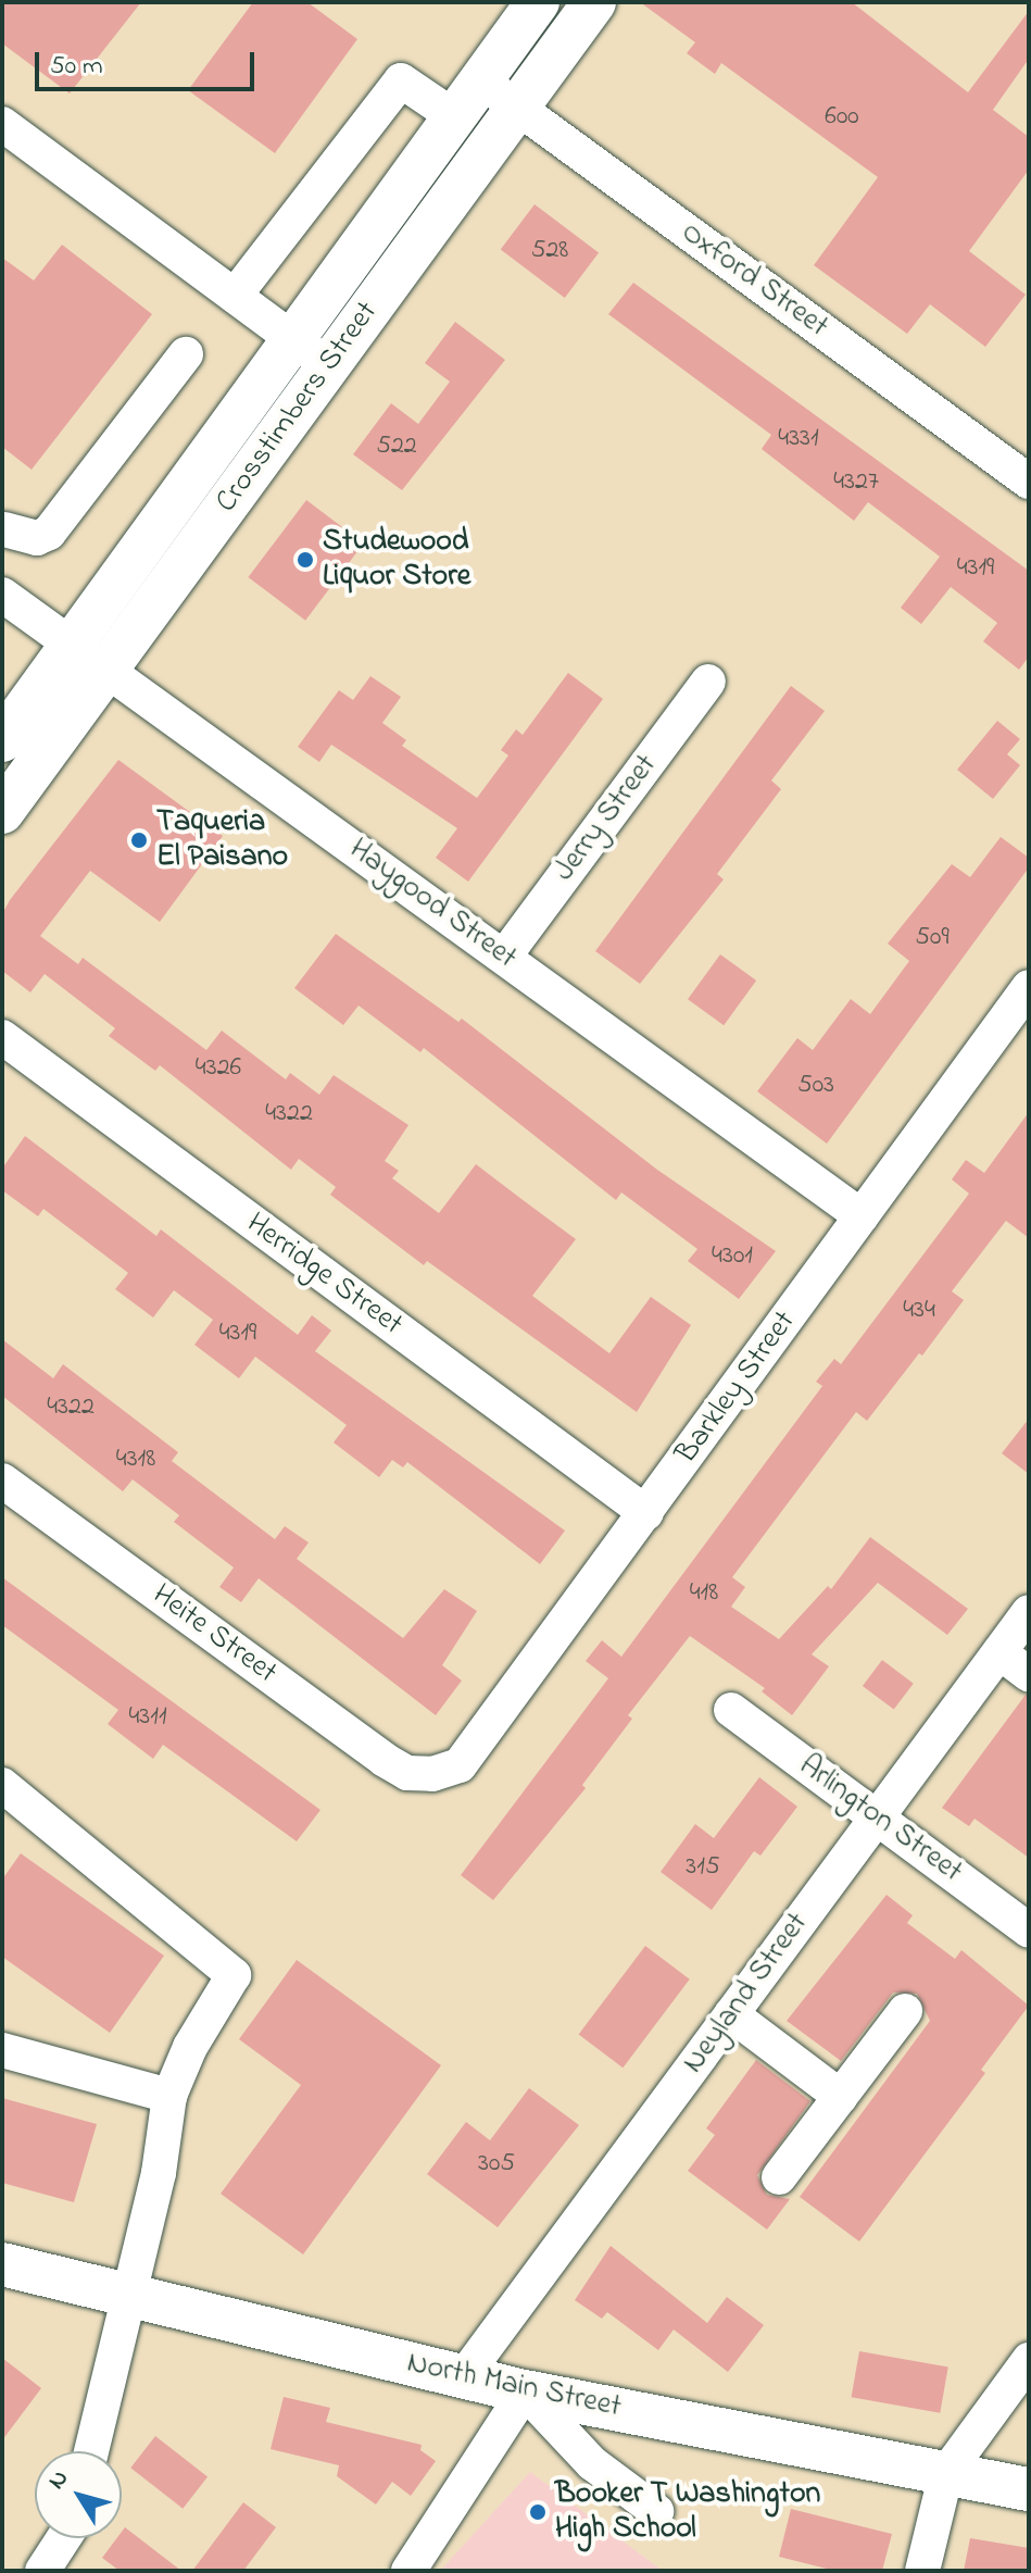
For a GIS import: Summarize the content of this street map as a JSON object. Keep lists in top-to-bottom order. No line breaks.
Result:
{"streets":{"main road":["Crosstimbers Street","North Main Street"],"street":["Oxford Street","Jerry Street","Haygood Street","Herridge Street","Barkley Street","Heite Street","Arlington Street","Neyland Street"]},"crossings":[["Oxford Street","Crosstimbers Street"],["Crosstimbers Street","Haygood Street"],["Jerry Street","Haygood Street"],["Haygood Street","Barkley Street"],["Herridge Street","Barkley Street"],["Barkley Street","Heite Street"],["Arlington Street","Neyland Street"],["Neyland Street","North Main Street"]],"places":["Studewood Liquor Store","Taqueria El Paisano","Booker T Washington High School"],"house_numbers":["600","528","4331","522","4327","4319","509","4326","503","4322","4301","434","4319","4322","4318","418","4311","315","305"],"scale_bar":"50 m","north":"top left"}
